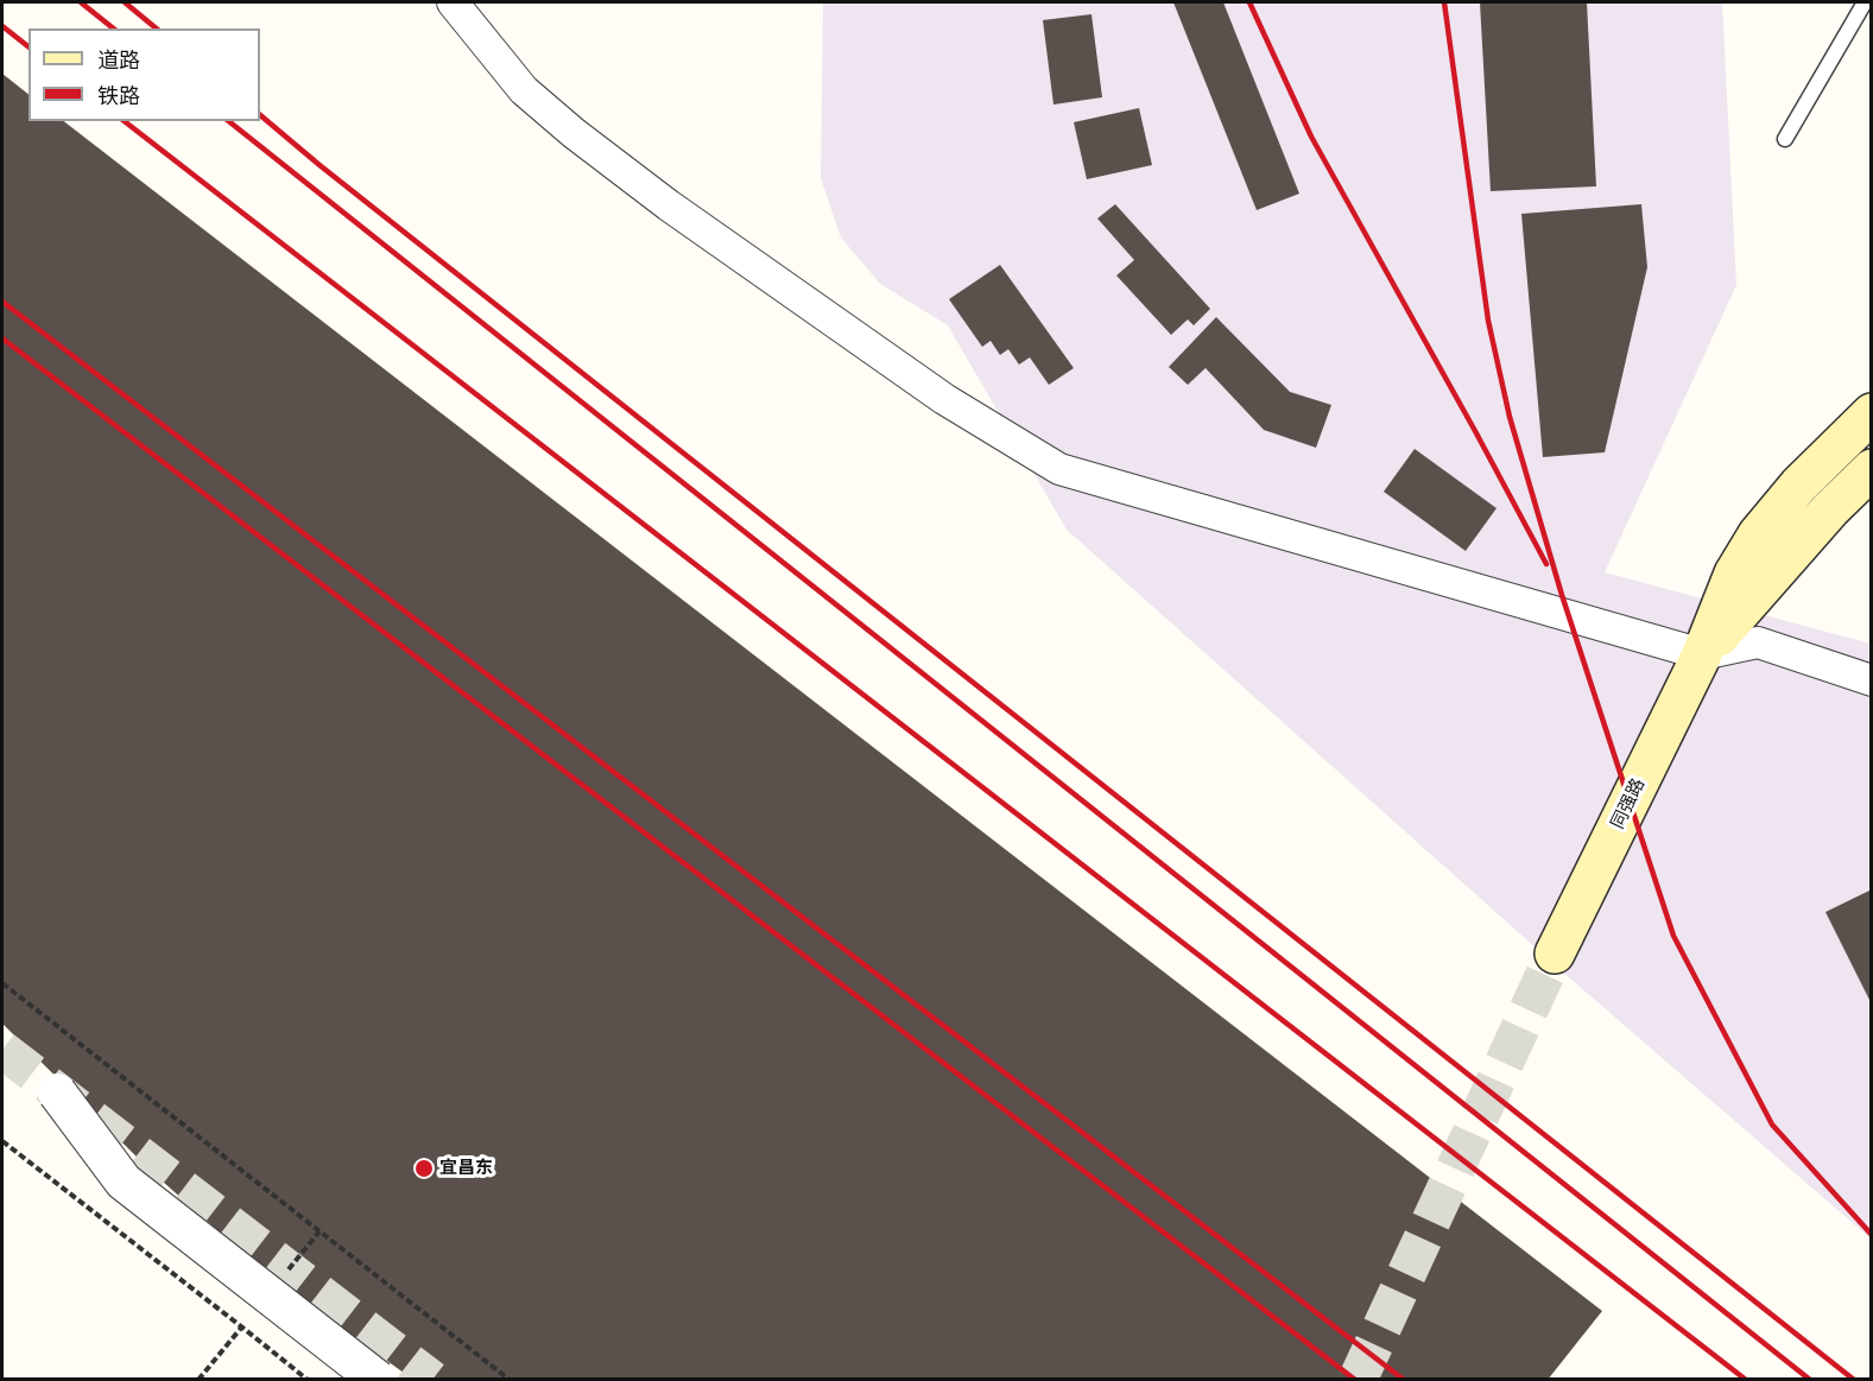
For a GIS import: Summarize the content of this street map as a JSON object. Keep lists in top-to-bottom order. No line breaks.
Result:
{"streets":{"main road":["同强路"]},"places":["宜昌东"],"legend":["道路","铁路"]}
